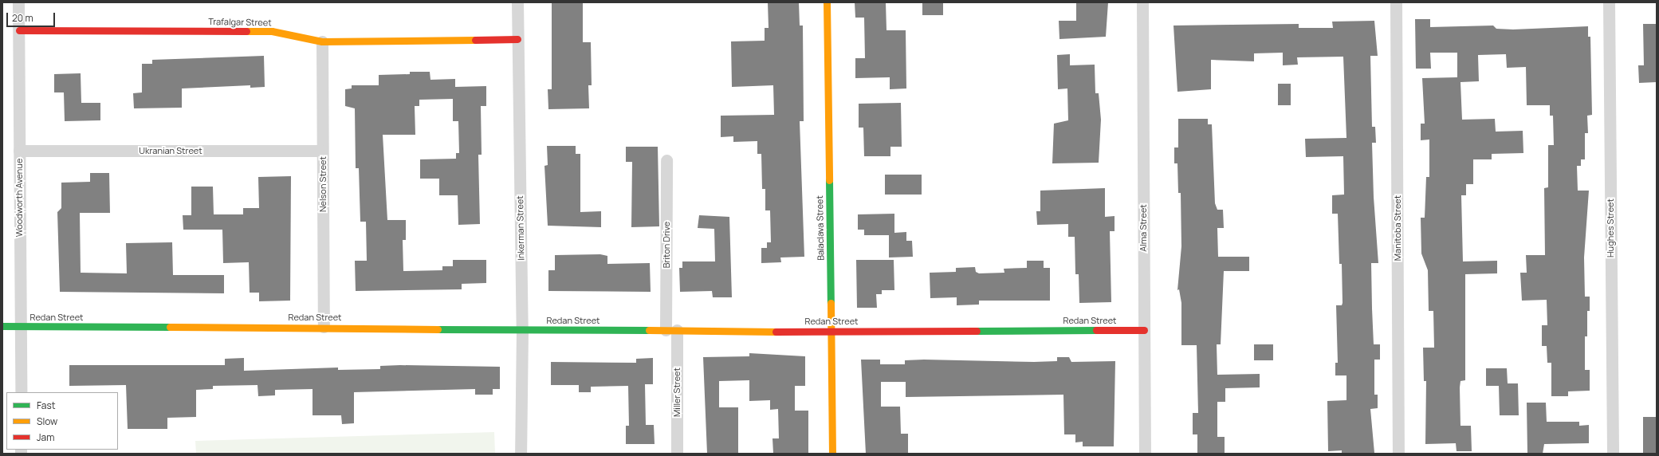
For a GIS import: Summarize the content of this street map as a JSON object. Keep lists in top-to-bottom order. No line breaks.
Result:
{"streets":{"street":["Trafalgar Street","Ukranian Street","Nelson Street","Woodworth Avenue","Inkerman Street","Balaclava Street","Alma Street","Manitoba Street","Hughes Street","Briton Drive","Redan Street","Miller Street"]},"crossings":[["Trafalgar Street","Nelson Street"],["Trafalgar Street","Woodworth Avenue"],["Trafalgar Street","Inkerman Street"],["Ukranian Street","Nelson Street"],["Ukranian Street","Woodworth Avenue"],["Nelson Street","Redan Street"],["Woodworth Avenue","Redan Street"],["Inkerman Street","Redan Street"],["Balaclava Street","Redan Street"],["Alma Street","Redan Street"],["Briton Drive","Redan Street"],["Briton Drive","Miller Street"],["Redan Street","Miller Street"]],"legend":["Fast","Slow","Jam"],"scale_bar":"20 m"}
